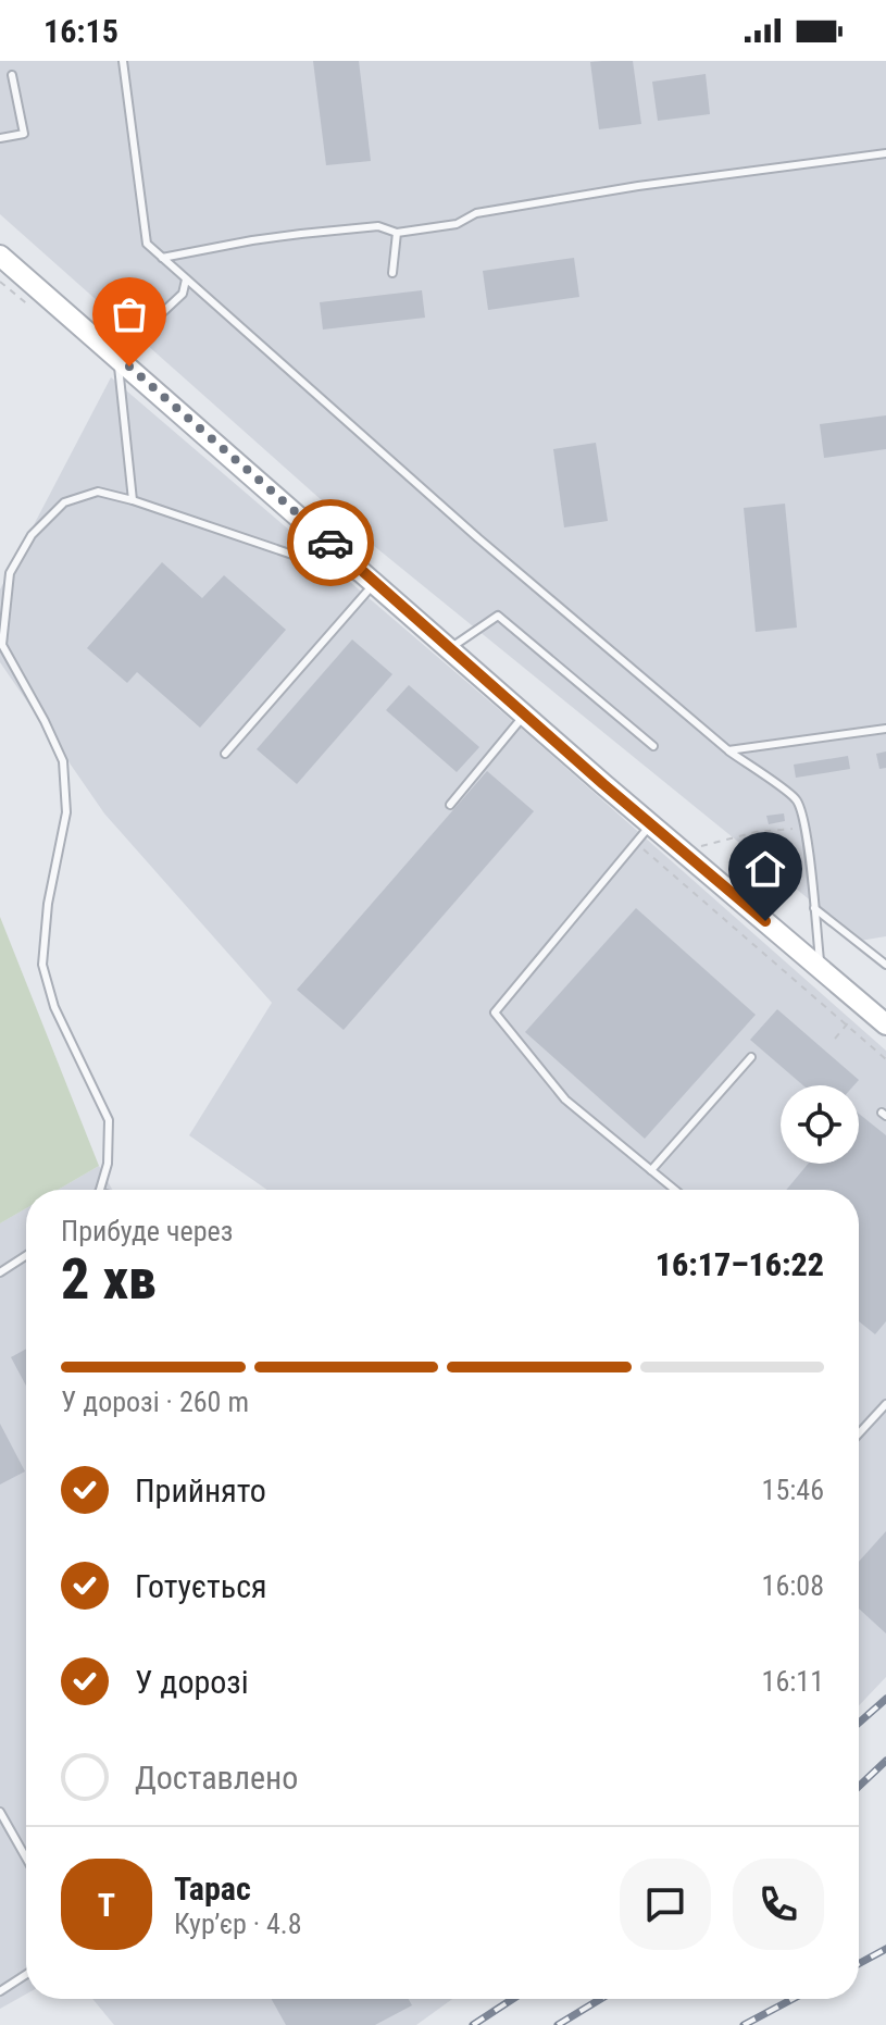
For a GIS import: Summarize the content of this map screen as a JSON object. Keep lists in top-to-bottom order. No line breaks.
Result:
{"page":{"status":"16:15","heading":["2 хв","Прибуде через","16:17–16:22"],"panel":["Тарас","Кур’єр · 4.8"],"bar":"У дорозі · 260 m","list":[["Прийнято","15:46"],["Готується","16:08"],["У дорозі","16:11"],"Доставлено"],"round":"Т"}}
